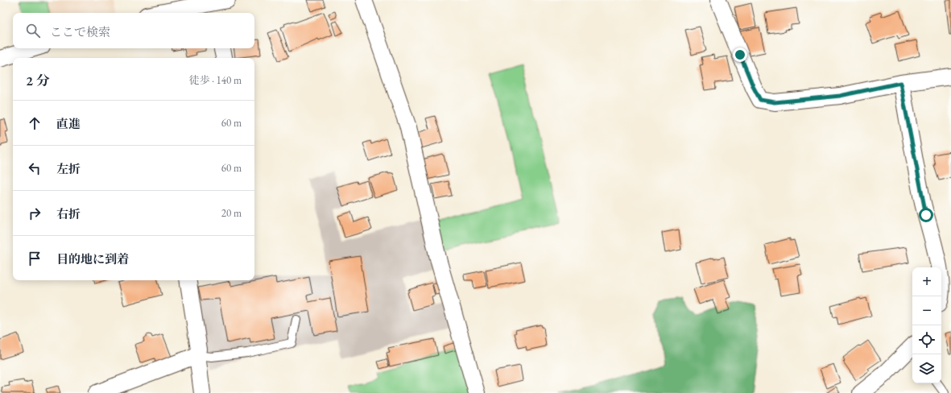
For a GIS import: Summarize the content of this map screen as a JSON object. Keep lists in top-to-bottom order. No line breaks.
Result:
{"page":{"search":"ここで検索","heading":["2 分","徒歩 · 140 m"],"list":[["直進","60 m"],["左折","60 m"],["右折","20 m"],"目的地に到着"],"map_buttons":["+","−"]}}
